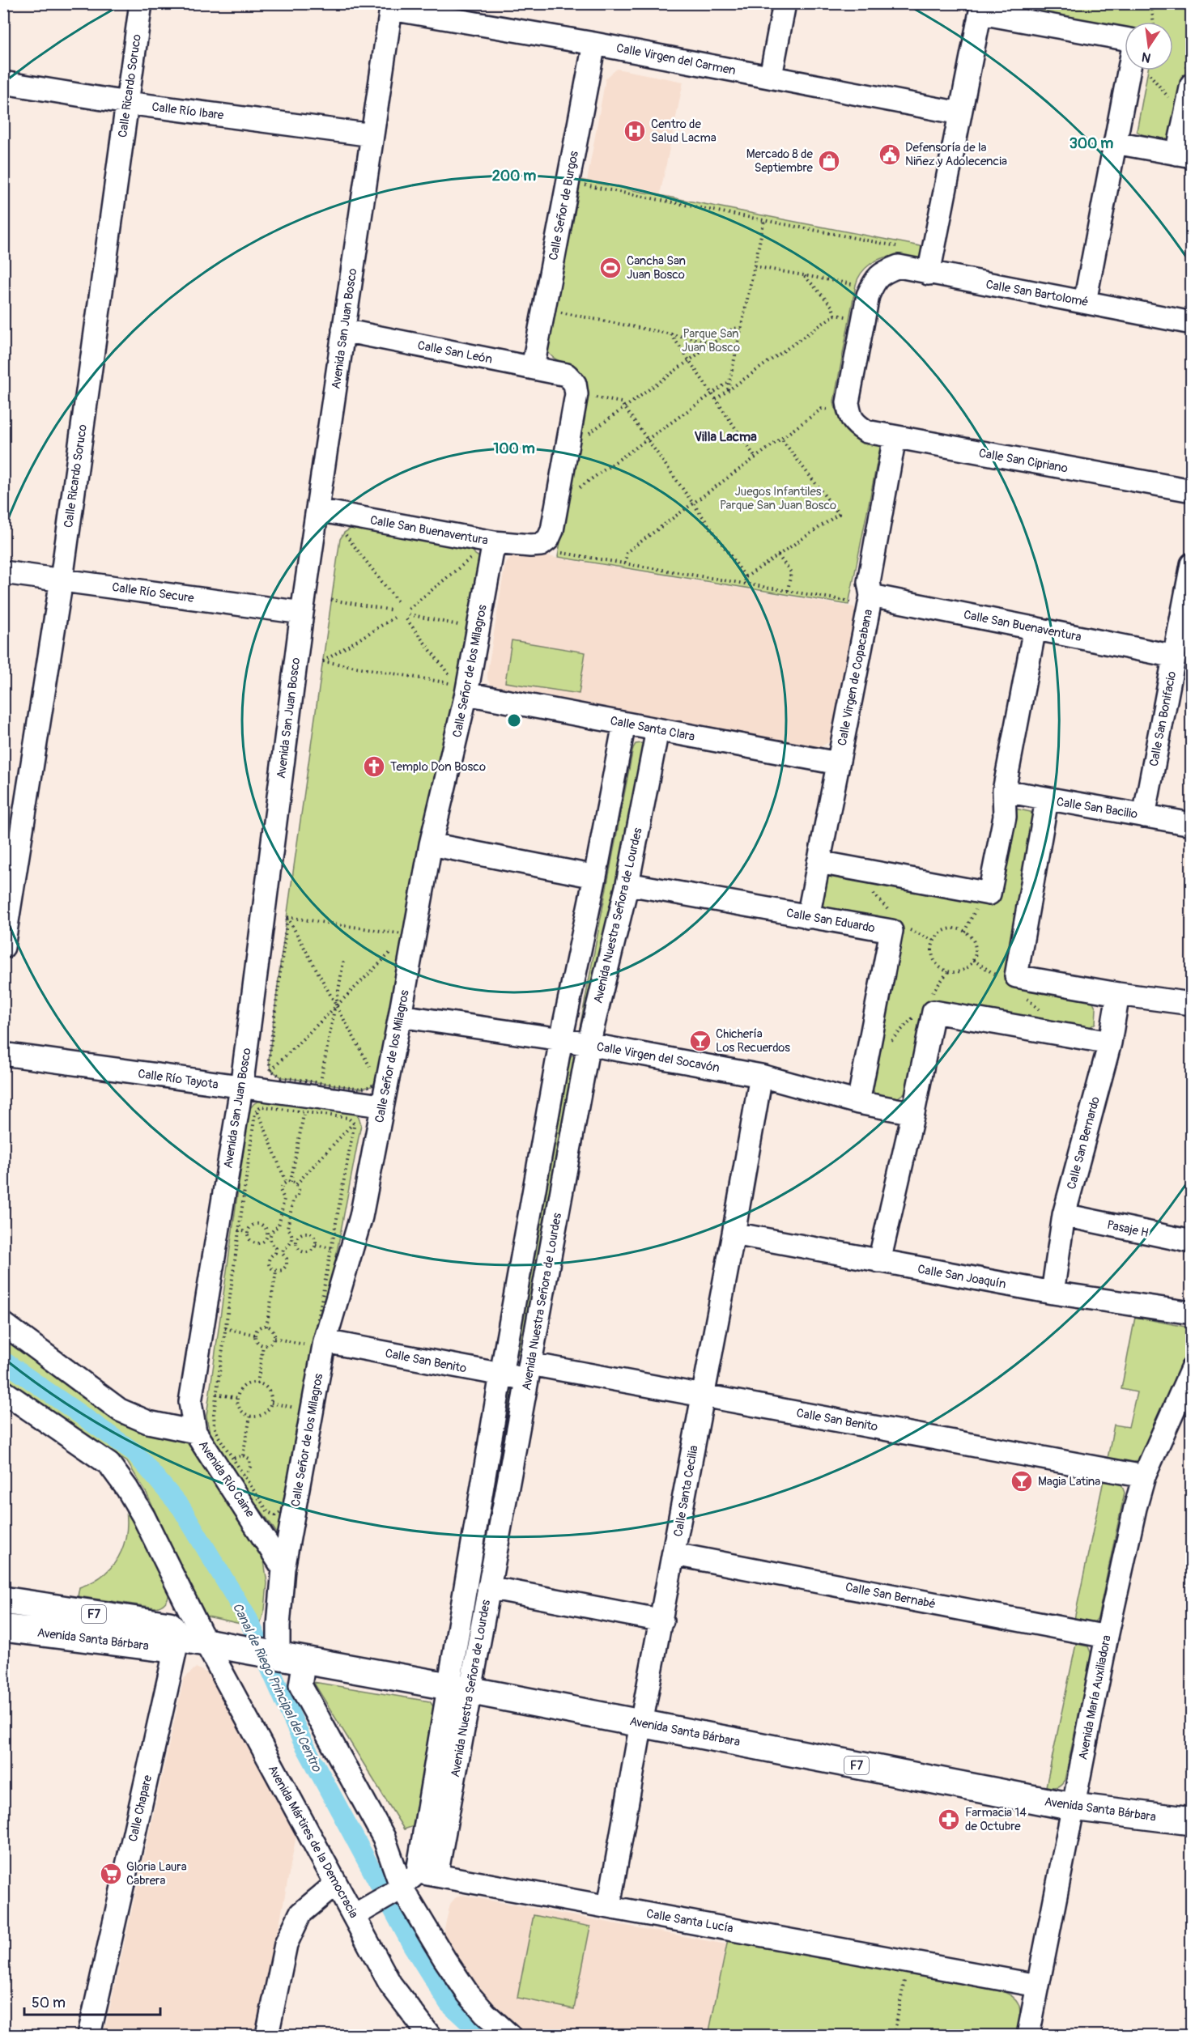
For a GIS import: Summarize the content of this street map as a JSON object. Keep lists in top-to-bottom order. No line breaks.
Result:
{"streets":{"highway":["F7","Avenida Santa Bárbara"],"street":["Calle Virgen del Carmen","Calle Ricardo Soruco","Calle Río Ibare","Calle Señor de Burgos","Calle San Bartolomé","Avenida San Juan Bosco","Calle San León","Calle San Cipriano","Calle San Buenaventura","Calle Río Secure","Calle Señor de los Milagros","Calle Virgen de Copacabana","Calle San Bonifacio","Calle Santa Clara","Calle San Bacilio","Avenida Nuestra Señora de Lourdes","Calle San Eduardo","Calle Virgen del Socavón","Calle Río Tayota","Calle San Bernardo","Pasaje H","Calle San Joaquín","Calle San Benito","Avenida Río Caine","Calle Santa Cecilia","Calle San Bernabé","Avenida María Auxiliadora","Calle Chapare","Avenida Mártires de la Democracia","Calle Santa Lucía"]},"crossings":[["Calle Virgen del Carmen","Calle Señor de Burgos"],["Calle Virgen del Carmen","Avenida San Juan Bosco"],["Calle Ricardo Soruco","Calle Río Ibare"],["Calle Ricardo Soruco","Calle Río Secure"],["Calle Río Ibare","Avenida San Juan Bosco"],["Calle Señor de Burgos","Calle San León"],["Avenida San Juan Bosco","Calle San León"],["Avenida San Juan Bosco","Calle San Buenaventura"],["Avenida San Juan Bosco","Calle Río Secure"],["Avenida San Juan Bosco","Calle Río Tayota"],["Avenida San Juan Bosco","Avenida Río Caine"],["Calle San Cipriano","Calle Virgen de Copacabana"],["Calle San Buenaventura","Calle Señor de los Milagros"],["Calle San Buenaventura","Calle Virgen de Copacabana"],["Calle San Buenaventura","Calle San Bonifacio"],["Calle Señor de los Milagros","Calle Santa Clara"],["Calle Señor de los Milagros","Calle Virgen del Socavón"],["Calle Señor de los Milagros","Calle Río Tayota"],["Calle Señor de los Milagros","Calle San Benito"],["Calle Señor de los Milagros","Avenida Río Caine"],["Calle Virgen de Copacabana","Calle Santa Clara"],["Calle Virgen de Copacabana","Calle San Eduardo"],["Calle San Bonifacio","Calle San Bacilio"],["Calle Santa Clara","Avenida Nuestra Señora de Lourdes"],["Avenida Nuestra Señora de Lourdes","Calle San Eduardo"],["Avenida Nuestra Señora de Lourdes","Calle Virgen del Socavón"],["Avenida Nuestra Señora de Lourdes","Calle San Benito"],["Avenida Nuestra Señora de Lourdes","Avenida Santa Bárbara"],["Avenida Nuestra Señora de Lourdes","Calle Santa Lucía"],["Calle San Eduardo","Calle Virgen del Socavón"],["Calle Virgen del Socavón","Calle Santa Cecilia"],["Calle San Bernardo","Pasaje H"],["Calle San Bernardo","Calle San Joaquín"],["Calle San Joaquín","Calle Santa Cecilia"],["Calle San Benito","Calle Santa Cecilia"],["Calle San Benito","Avenida María Auxiliadora"],["Calle Santa Cecilia","Calle San Bernabé"],["Calle Santa Cecilia","Avenida Santa Bárbara"],["Calle Santa Cecilia","Calle Santa Lucía"],["Calle San Bernabé","Avenida María Auxiliadora"],["Avenida Santa Bárbara","Avenida María Auxiliadora"],["Avenida Santa Bárbara","Calle Chapare"],["Avenida Santa Bárbara","Avenida Mártires de la Democracia"],["Avenida María Auxiliadora","Calle Santa Lucía"]],"districts":["Villa Lacma"],"water":["Canal de Riego Principal del Centro"],"parks":["Parque San Juan Bosco","Juegos Infantiles Parque San Juan Bosco"],"places":{"hospital":["Centro de Salud Lacma"],"public building":["Defensoría de la Niñez y Adolecencia"],"shop":["Mercado 8 de Septiembre"],"sports":["Cancha San Juan Bosco"],"church":["Templo Don Bosco"],"bar":["Chichería Los Recuerdos","Magia Latina"],"pharmacy":["Farmacia 14 de Octubre"],"supermarket":["Gloria Laura Cabrera"]},"scale_bar":"50 m","north":"bottom","rings":["300 m","200 m","100 m"]}
